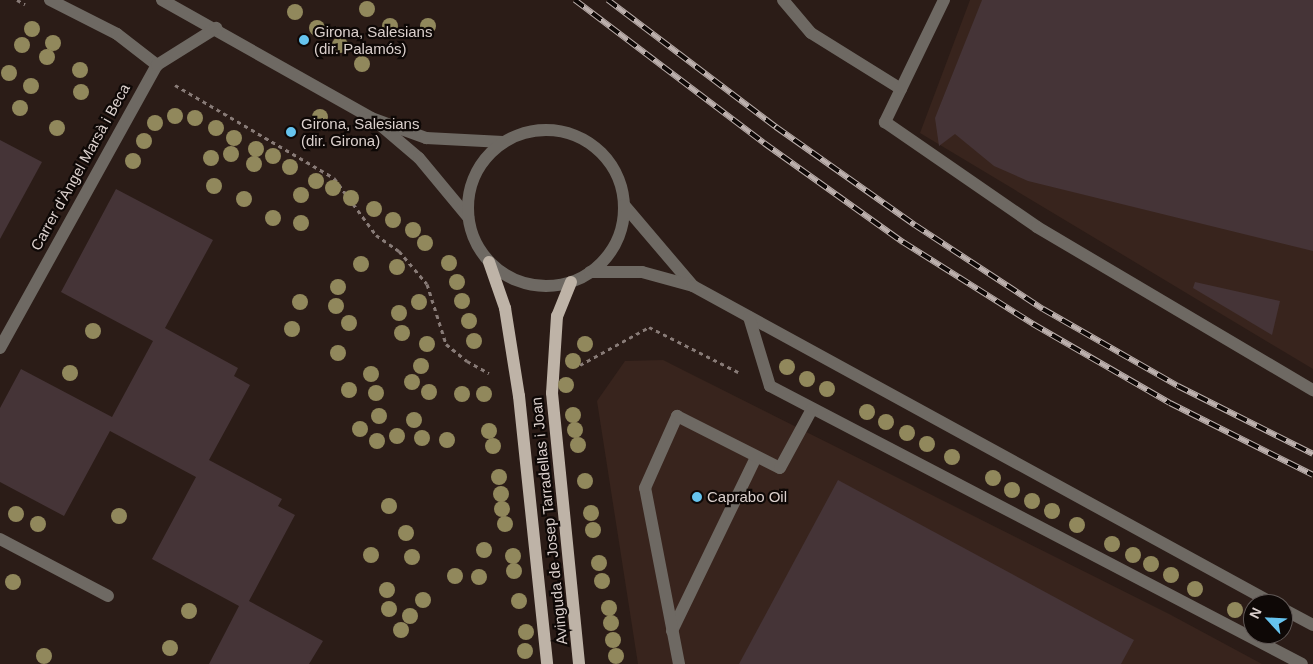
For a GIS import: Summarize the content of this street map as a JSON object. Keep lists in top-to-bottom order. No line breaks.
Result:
{"streets":{"main road":["Avinguda de Josep Tarradellas i Joan"],"street":["Carrer d'Àngel Marsà i Beca"]},"places":["Girona, Salesians (dir. Palamós)","Girona, Salesians (dir. Girona)","Caprabo Oil"],"north":"top left"}
